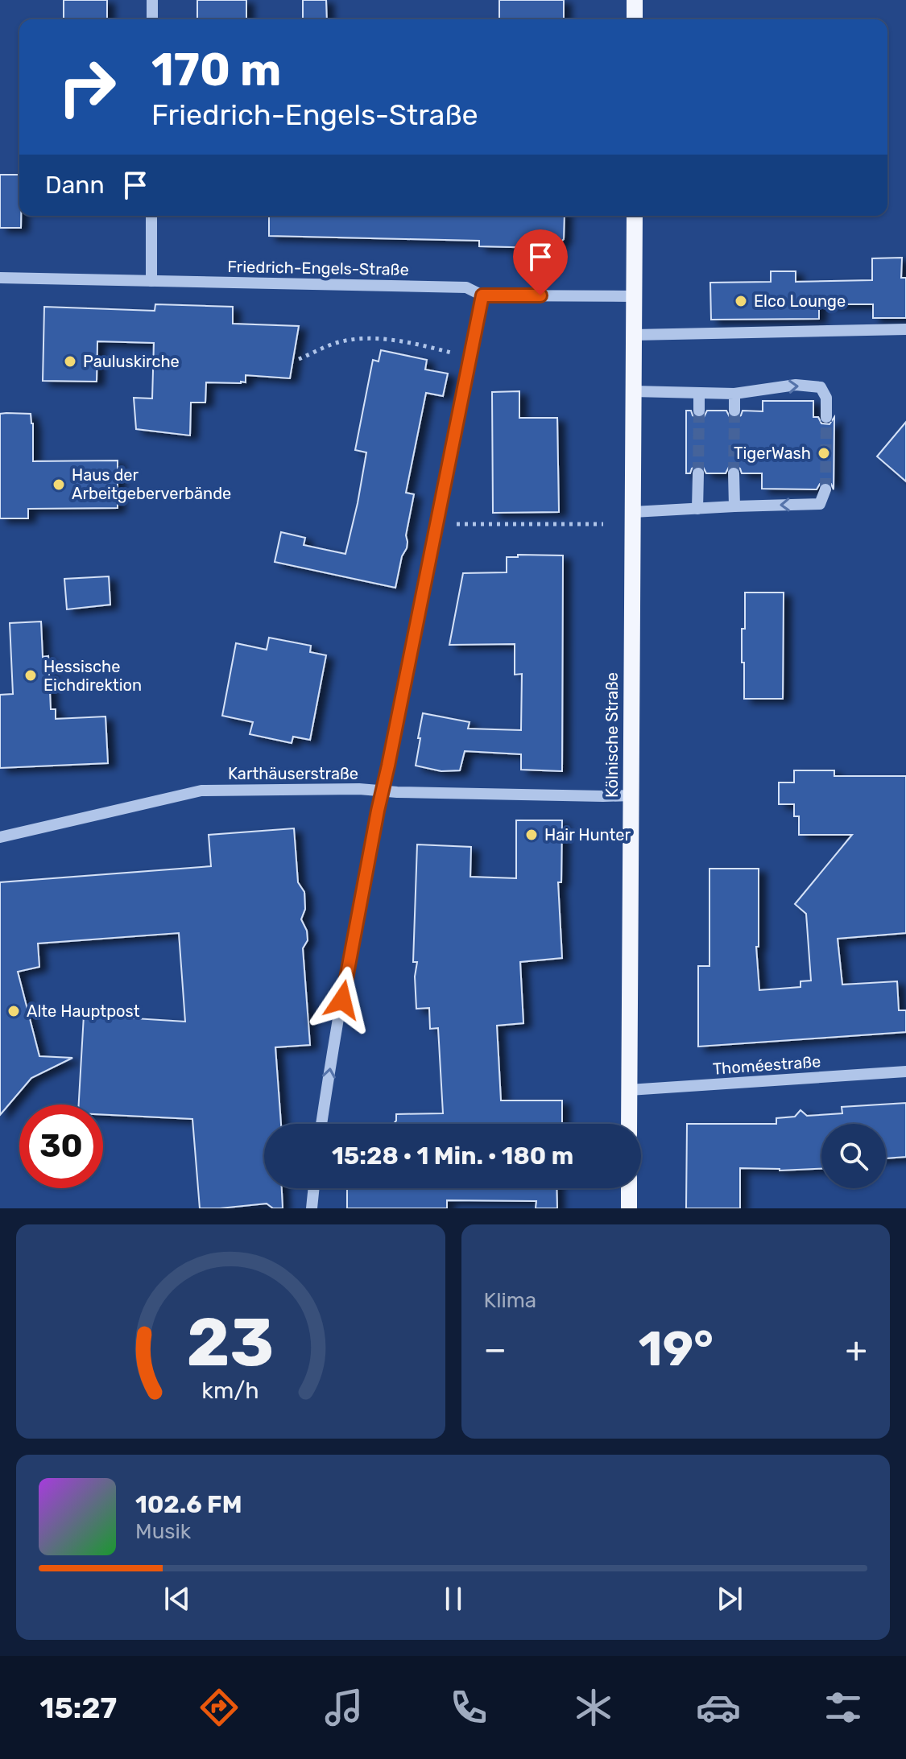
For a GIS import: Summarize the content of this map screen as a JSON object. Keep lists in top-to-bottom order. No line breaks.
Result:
{"streets":{"main road":["Kölnische Straße"],"street":["Friedrich-Engels-Straße","Karthäuserstraße","Thoméestraße"]},"crossings":[["Friedrich-Engels-Straße","Kölnische Straße"],["Kölnische Straße","Karthäuserstraße"],["Kölnische Straße","Thoméestraße"]],"places":["Elco Lounge","Pauluskirche","TigerWash","Haus der Arbeitgeberverbände","Hessische Eichdirektion","Hair Hunter","Alte Hauptpost"],"page":{"turn":["170 m","Friedrich-Engels-Straße"],"then":"Dann","limit":"30","trip":"15:28 · 1 Min. · 180 m","tile":"Klima","heat":["−","19°","+"],"song":["102.6 FM","Musik"],"tabs":"15:27","gauge":["23","km/h"]}}
